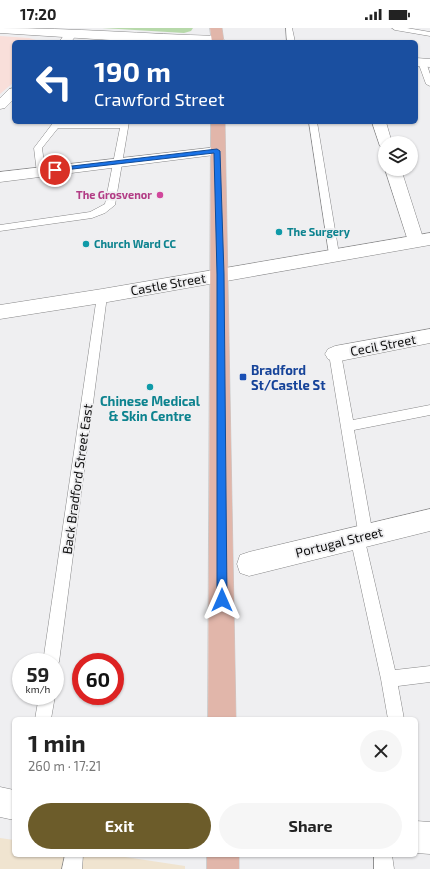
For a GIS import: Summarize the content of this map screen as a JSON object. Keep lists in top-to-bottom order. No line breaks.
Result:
{"streets":{"street":["Castle Street","Cecil Street","Portugal Street"],"lane":["Back Bradford Street East"]},"crossings":[["Castle Street","Back Bradford Street East"]],"places":{"other":["The Grosvenor","The Surgery","Church Ward CC","Chinese Medical & Skin Centre"],"transit":["Bradford St/Castle St"]},"page":{"status":"17:20","turn":["190 m","Crawford Street"],"speed":"59 km/h","limit":"60","heading":["1 min","260 m · 17:21"],"buttons":["Exit","Share"]}}
